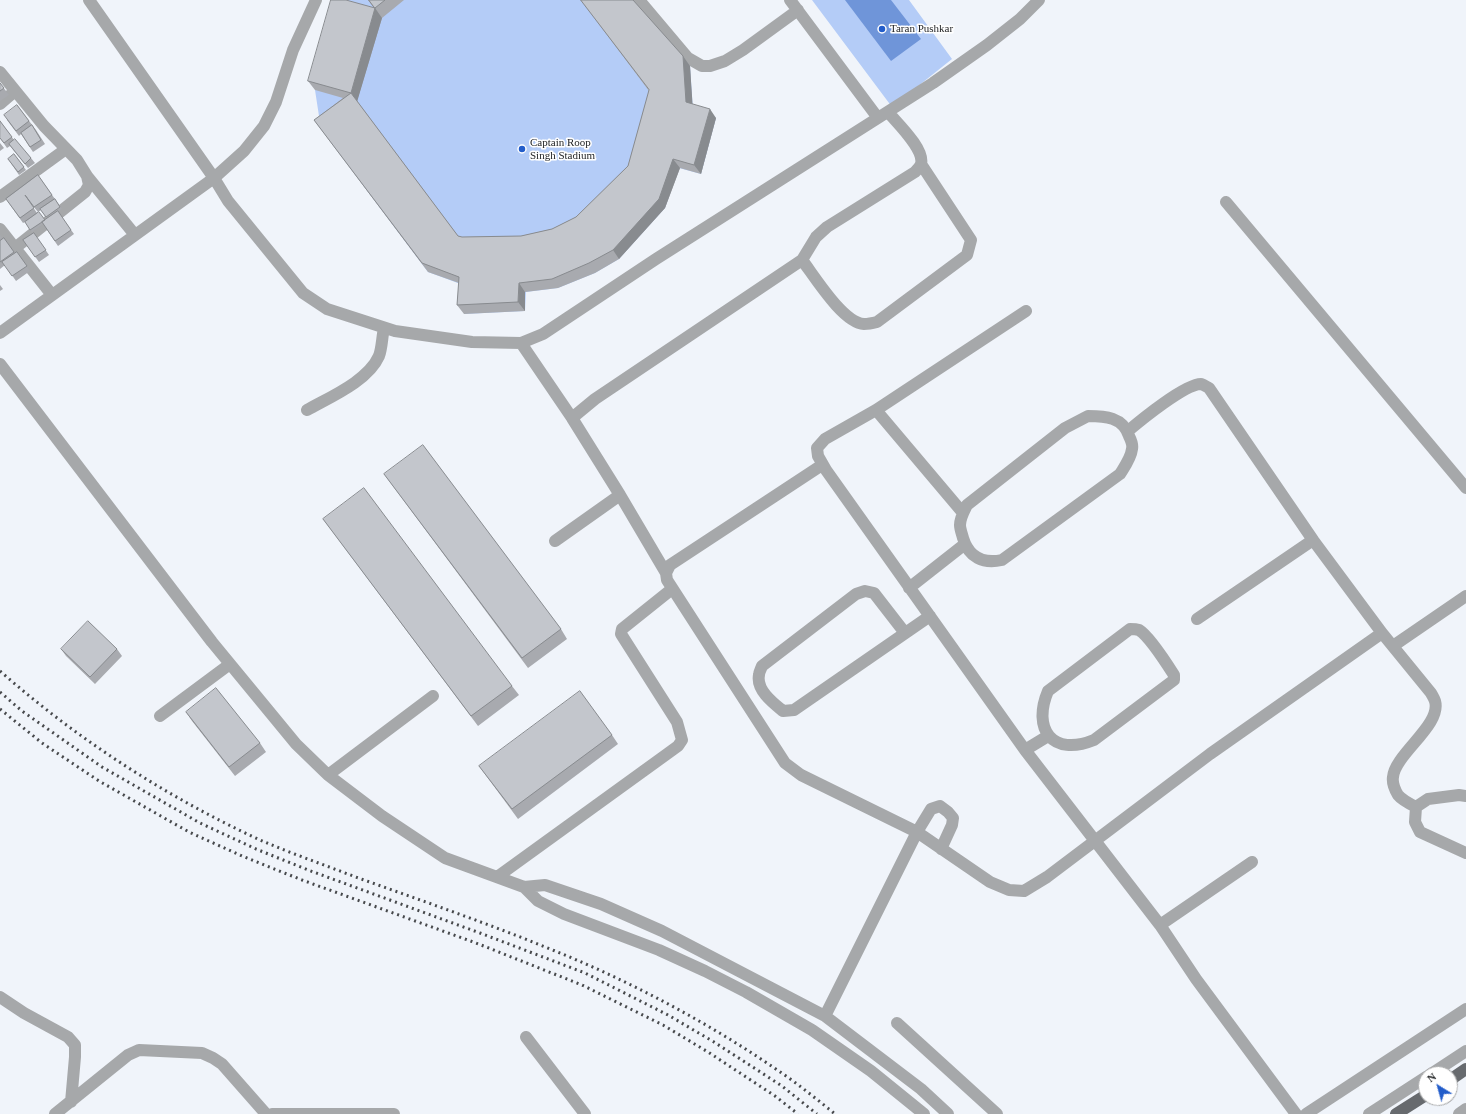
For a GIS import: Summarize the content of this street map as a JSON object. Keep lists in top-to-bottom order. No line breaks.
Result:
{"places":["Taran Pushkar","Captain Roop Singh Stadium"],"north":"top left"}
